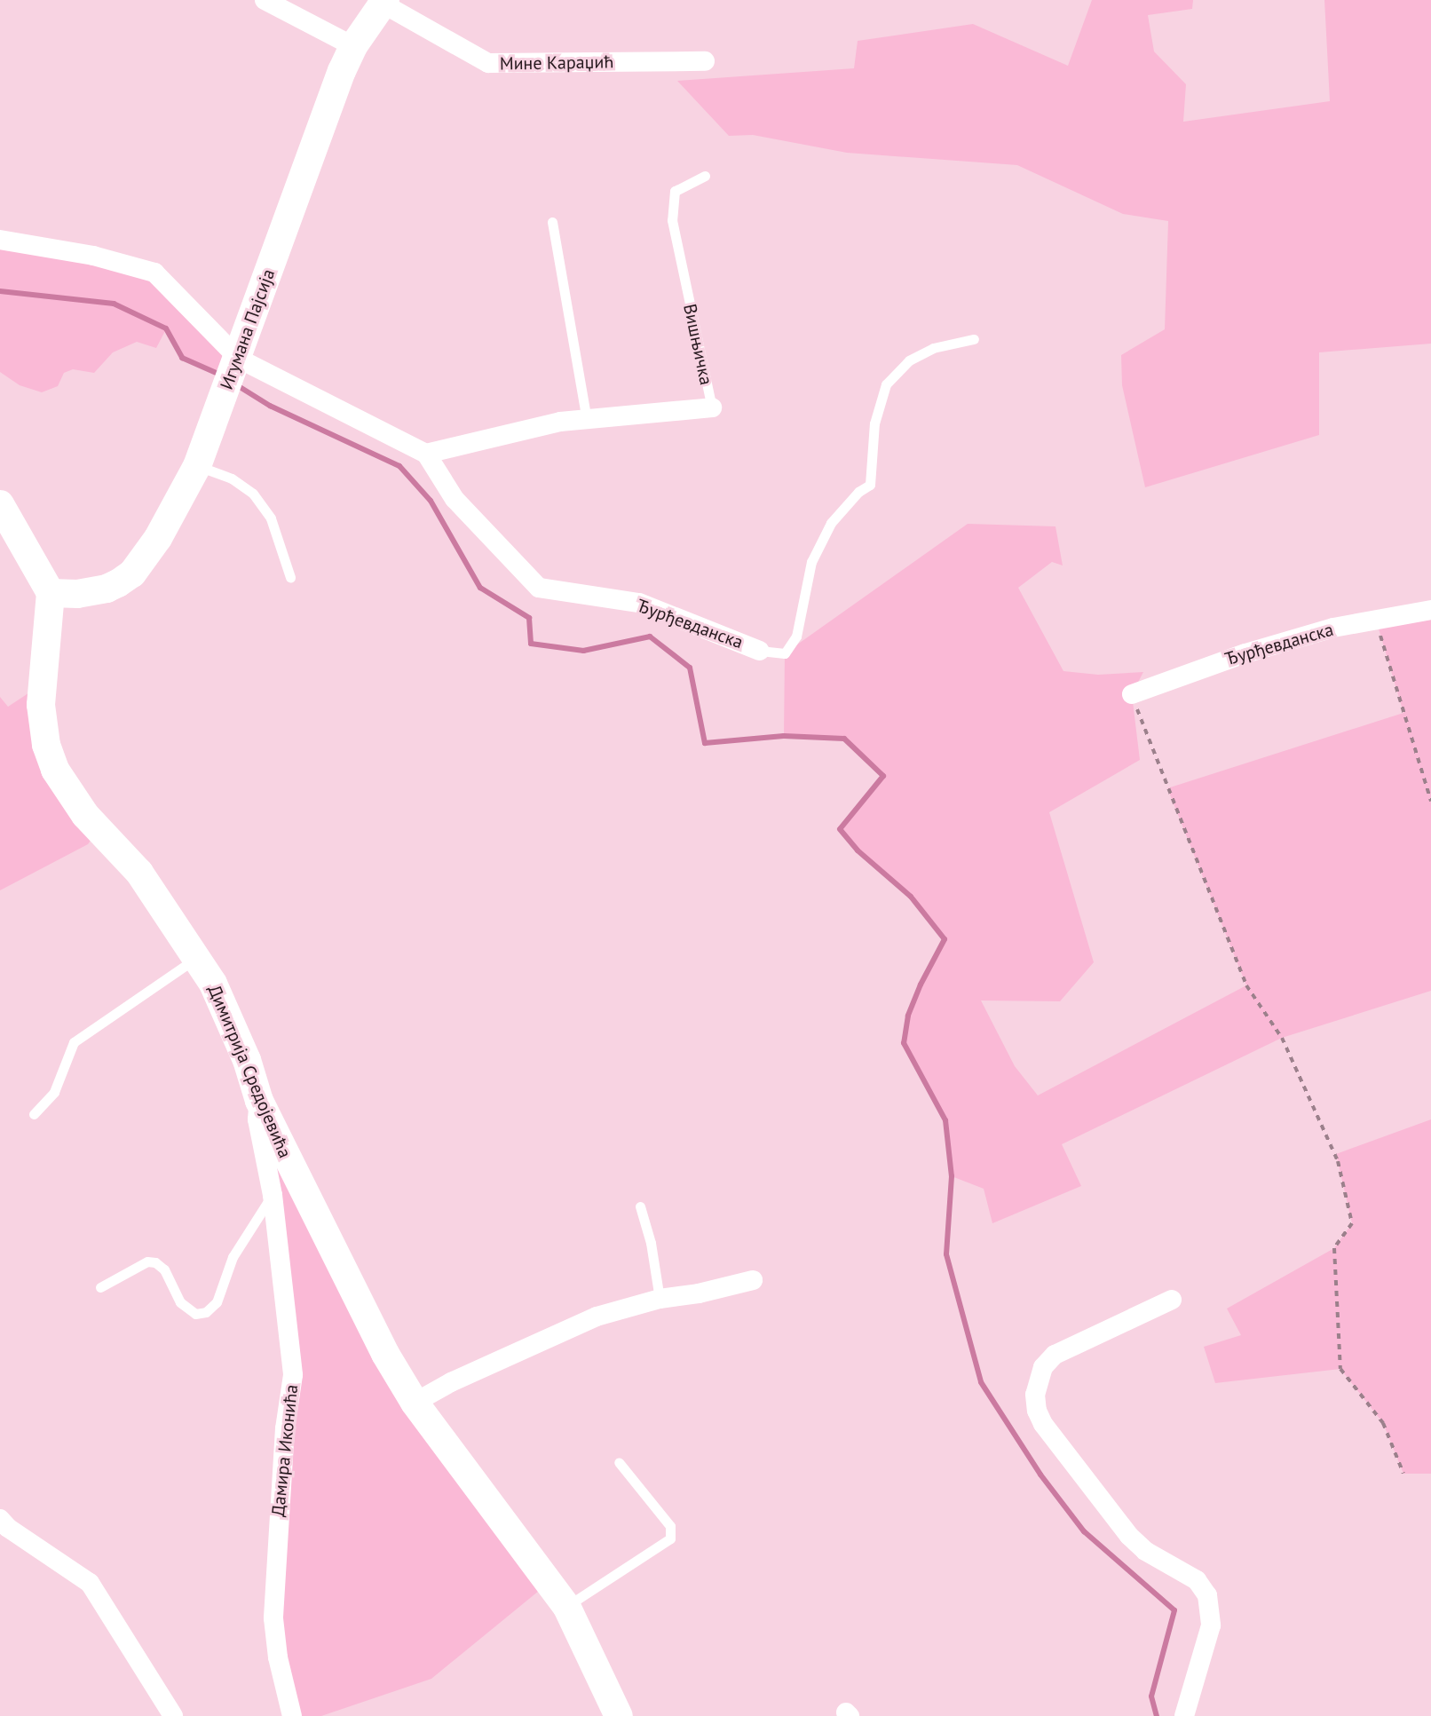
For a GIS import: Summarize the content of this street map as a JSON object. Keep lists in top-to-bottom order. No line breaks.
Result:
{"streets":{"street":["Мине Караџић","Игумана Пајсија","Вишњичка","Ђурђевданска","Димитрија Средојевића","Дамира Иконића"]},"crossings":[["Мине Караџић","Игумана Пајсија"],["Игумана Пајсија","Димитрија Средојевића"],["Вишњичка","Ђурђевданска"],["Димитрија Средојевића","Дамира Иконића"]]}
